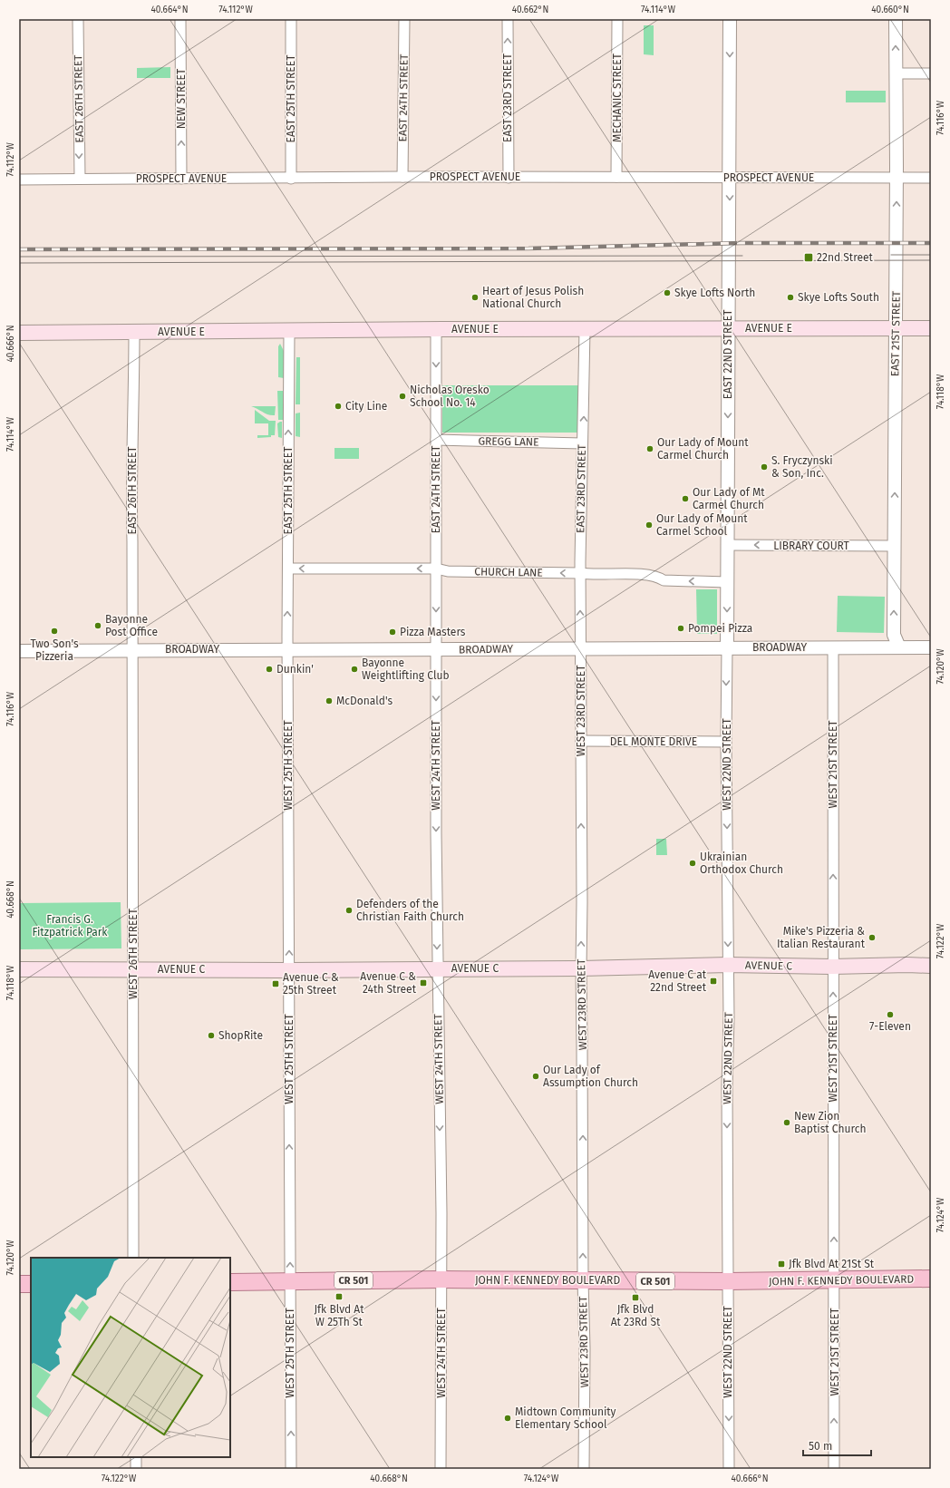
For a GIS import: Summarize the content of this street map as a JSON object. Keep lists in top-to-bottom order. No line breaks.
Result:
{"streets":{"main road":["AVENUE E","AVENUE C","CR 501","JOHN F. KENNEDY BOULEVARD"],"street":["EAST 24TH STREET","EAST 23RD STREET","MECHANIC STREET","EAST 26TH STREET","NEW STREET","EAST 25TH STREET","PROSPECT AVENUE","EAST 21ST STREET","EAST 22ND STREET","GREGG LANE","LIBRARY COURT","CHURCH LANE","BROADWAY","WEST 23RD STREET","DEL MONTE DRIVE","WEST 22ND STREET","WEST 21ST STREET","WEST 25TH STREET","WEST 24TH STREET","WEST 26TH STREET"]},"crossings":[["EAST 24TH STREET","PROSPECT AVENUE"],["EAST 24TH STREET","AVENUE E"],["EAST 24TH STREET","GREGG LANE"],["EAST 24TH STREET","CHURCH LANE"],["EAST 24TH STREET","BROADWAY"],["EAST 24TH STREET","WEST 24TH STREET"],["EAST 23RD STREET","PROSPECT AVENUE"],["EAST 23RD STREET","AVENUE E"],["EAST 23RD STREET","GREGG LANE"],["EAST 23RD STREET","CHURCH LANE"],["EAST 23RD STREET","BROADWAY"],["EAST 23RD STREET","WEST 23RD STREET"],["MECHANIC STREET","PROSPECT AVENUE"],["EAST 26TH STREET","PROSPECT AVENUE"],["EAST 26TH STREET","AVENUE E"],["EAST 26TH STREET","BROADWAY"],["EAST 26TH STREET","WEST 26TH STREET"],["NEW STREET","PROSPECT AVENUE"],["EAST 25TH STREET","PROSPECT AVENUE"],["EAST 25TH STREET","AVENUE E"],["EAST 25TH STREET","CHURCH LANE"],["EAST 25TH STREET","BROADWAY"],["EAST 25TH STREET","WEST 25TH STREET"],["PROSPECT AVENUE","EAST 21ST STREET"],["PROSPECT AVENUE","EAST 22ND STREET"],["AVENUE E","EAST 21ST STREET"],["AVENUE E","EAST 22ND STREET"],["EAST 21ST STREET","LIBRARY COURT"],["EAST 21ST STREET","BROADWAY"],["EAST 22ND STREET","LIBRARY COURT"],["EAST 22ND STREET","CHURCH LANE"],["EAST 22ND STREET","BROADWAY"],["EAST 22ND STREET","WEST 22ND STREET"],["BROADWAY","WEST 23RD STREET"],["BROADWAY","WEST 22ND STREET"],["BROADWAY","WEST 21ST STREET"],["BROADWAY","WEST 25TH STREET"],["BROADWAY","WEST 24TH STREET"],["BROADWAY","WEST 26TH STREET"],["WEST 23RD STREET","DEL MONTE DRIVE"],["WEST 23RD STREET","AVENUE C"],["WEST 23RD STREET","JOHN F. KENNEDY BOULEVARD"],["DEL MONTE DRIVE","WEST 22ND STREET"],["WEST 22ND STREET","AVENUE C"],["WEST 22ND STREET","JOHN F. KENNEDY BOULEVARD"],["WEST 21ST STREET","AVENUE C"],["WEST 21ST STREET","JOHN F. KENNEDY BOULEVARD"],["WEST 25TH STREET","AVENUE C"],["WEST 25TH STREET","JOHN F. KENNEDY BOULEVARD"],["WEST 24TH STREET","AVENUE C"],["WEST 24TH STREET","JOHN F. KENNEDY BOULEVARD"],["WEST 26TH STREET","AVENUE C"]],"one_way":["EAST 24TH STREET","EAST 23RD STREET","NEW STREET","EAST 25TH STREET","EAST 21ST STREET","EAST 22ND STREET","LIBRARY COURT","CHURCH LANE","WEST 23RD STREET","WEST 22ND STREET","WEST 21ST STREET","WEST 25TH STREET","WEST 24TH STREET"],"parks":["Francis G. Fitzpatrick Park"],"places":{"transit":["22nd Street","Avenue C at 22nd Street","Avenue C & 24th Street","Avenue C & 25th Street","Jfk Blvd At 21St St","Jfk Blvd At W 25Th St","Jfk Blvd At 23Rd St"],"other":["Skye Lofts North","Heart of Jesus Polish National Church","Skye Lofts South","Nicholas Oresko School No. 14","City Line","Our Lady of Mount Carmel Church","S. Fryczynski & Son, Inc.","Our Lady of Mt Carmel Church","Our Lady of Mount Carmel School","Bayonne Post Office","Pompei Pizza","Two Son's Pizzeria","Pizza Masters","Dunkin'","Bayonne Weightlifting Club","McDonald's","Ukrainian Orthodox Church","Defenders of the Christian Faith Church","Mike's Pizzeria & Italian Restaurant","7-Eleven","ShopRite","Our Lady of Assumption Church","New Zion Baptist Church","Midtown Community Elementary School"]},"scale_bar":"50 m","coordinates":["40.664°N","74.112°W","40.662°N","74.114°W","40.660°N","74.116°W","40.666°N","74.118°W","74.120°W","40.668°N","74.122°W","74.124°W"]}
